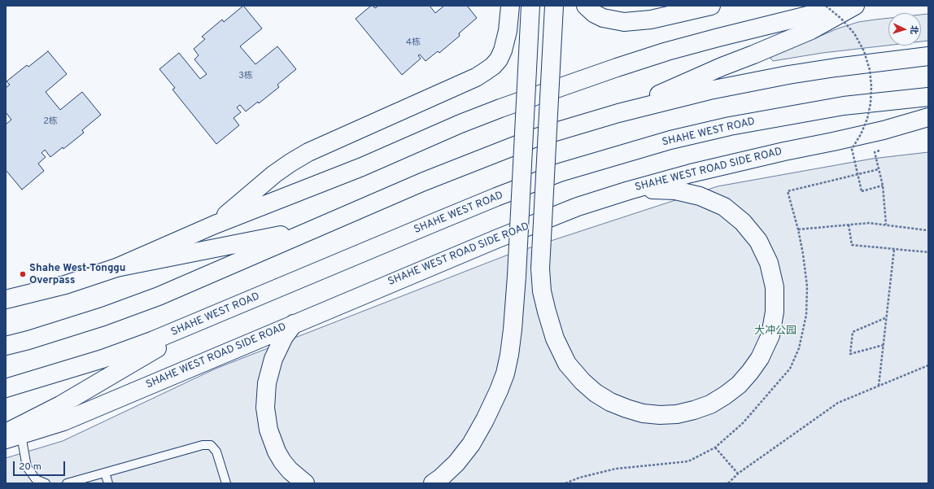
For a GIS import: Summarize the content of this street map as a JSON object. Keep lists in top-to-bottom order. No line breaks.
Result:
{"streets":{"main road":["SHAHE WEST ROAD","SHAHE WEST ROAD SIDE ROAD"]},"parks":["大冲公园"],"places":["Shahe West-Tonggu Overpass"],"house_numbers":["4栋","3栋","2栋"],"scale_bar":"20 m","north":"right"}
